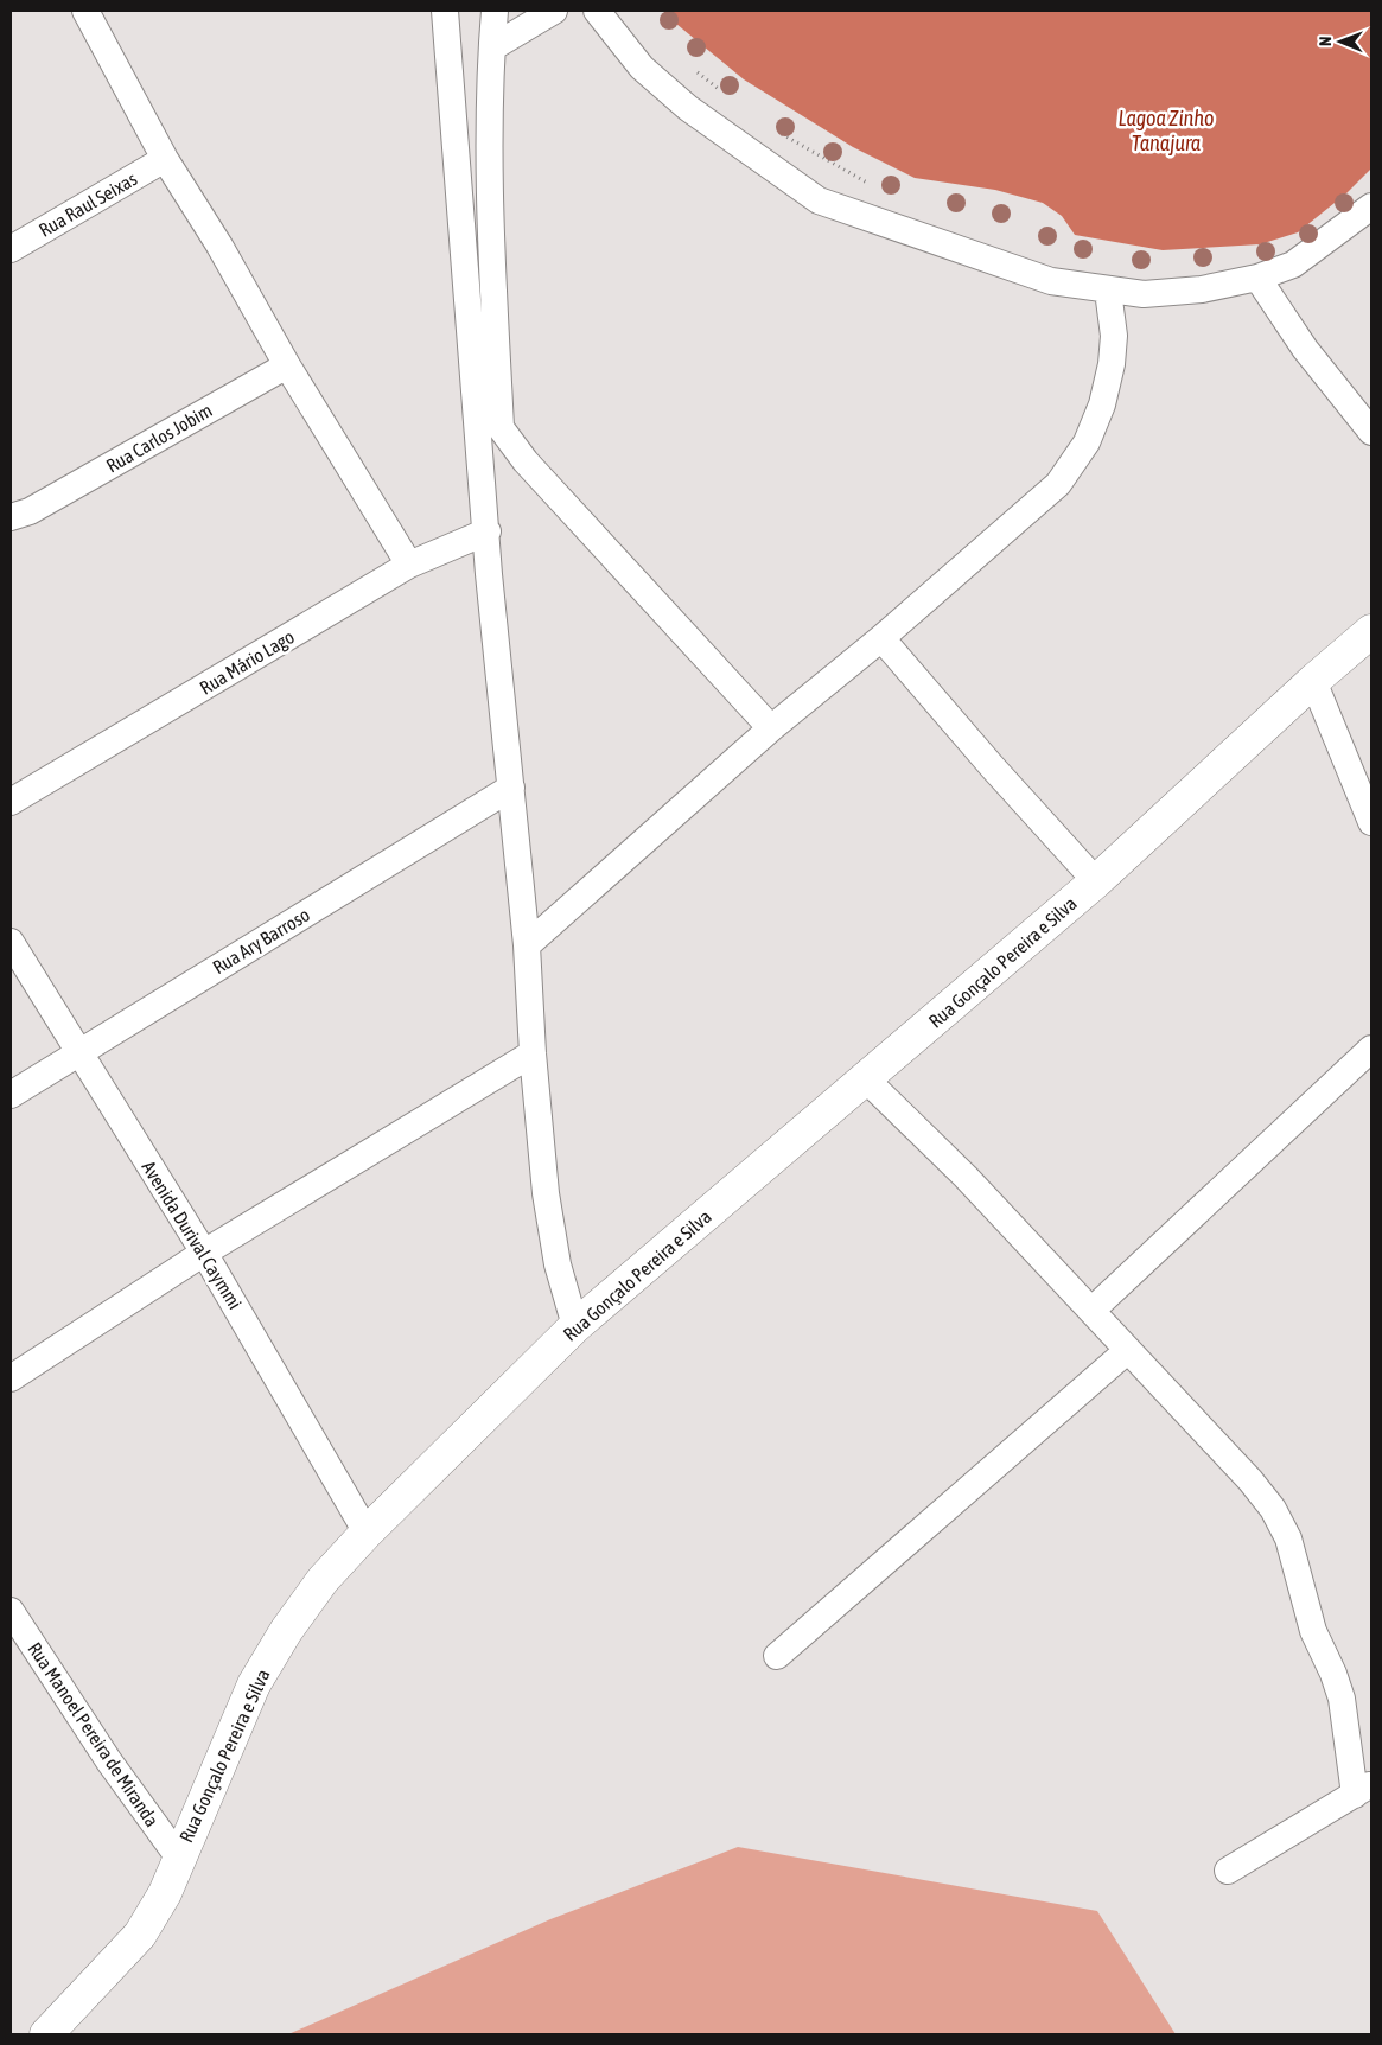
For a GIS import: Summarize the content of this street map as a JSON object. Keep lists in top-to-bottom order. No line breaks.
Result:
{"streets":{"street":["Rua Raul Seixas","Rua Carlos Jobim","Rua Mário Lago","Rua Ary Barroso","Rua Gonçalo Pereira e Silva","Avenida Durival Caymmi","Rua Manoel Pereira de Miranda"]},"crossings":[["Rua Ary Barroso","Avenida Durival Caymmi"],["Rua Gonçalo Pereira e Silva","Avenida Durival Caymmi"],["Rua Gonçalo Pereira e Silva","Rua Manoel Pereira de Miranda"]],"water":["Lagoa Zinho Tanajura"],"north":"left"}
